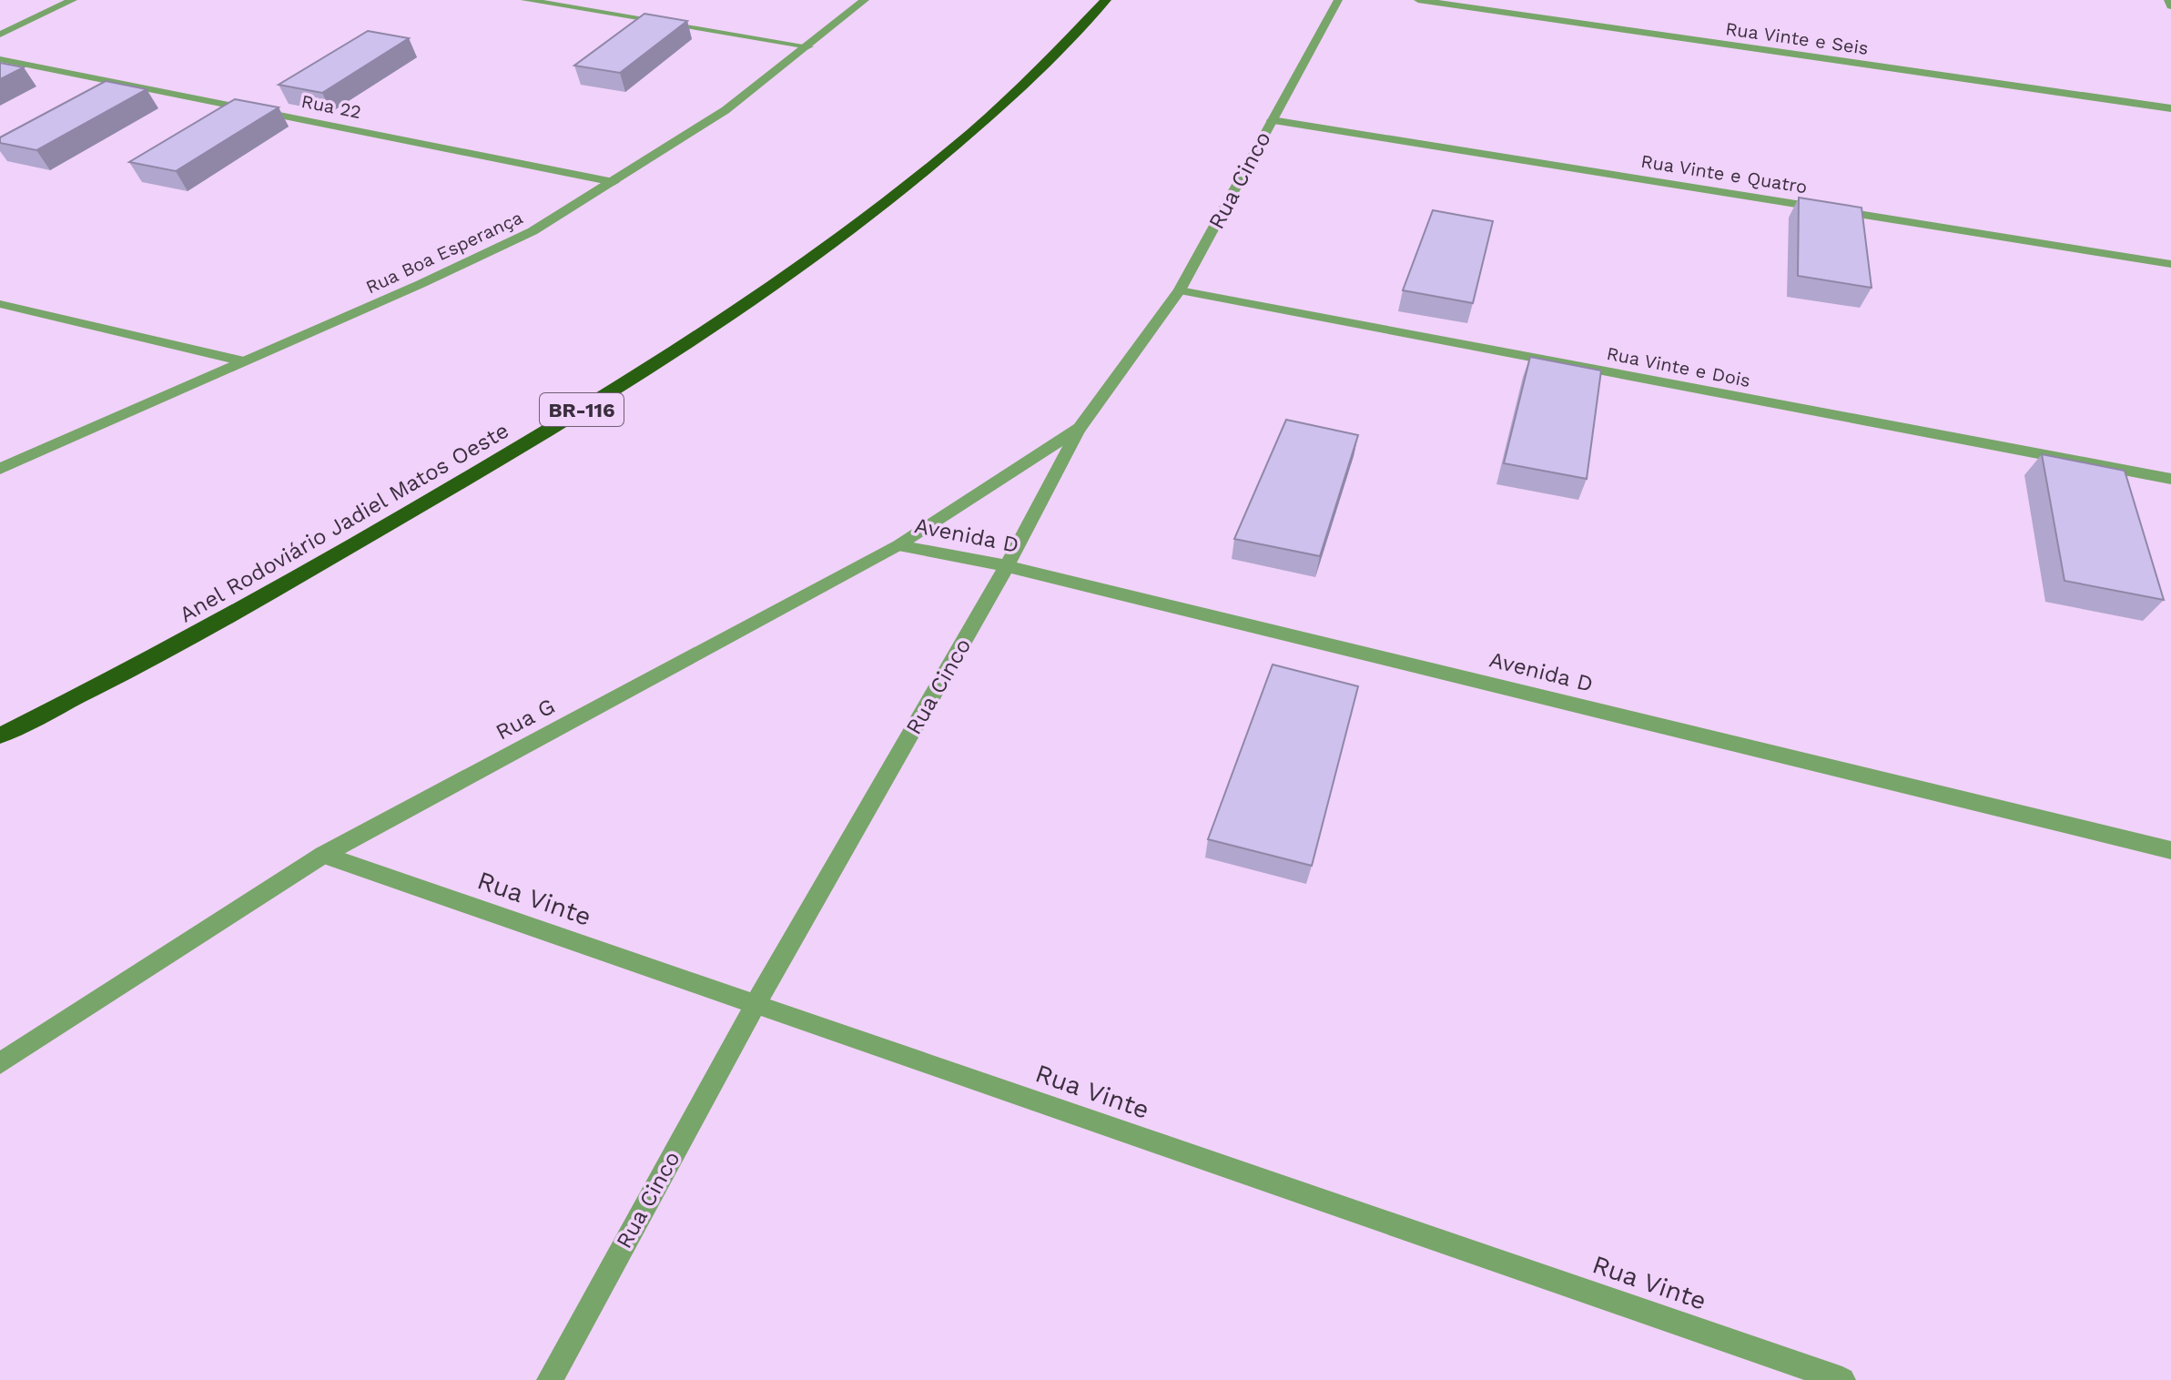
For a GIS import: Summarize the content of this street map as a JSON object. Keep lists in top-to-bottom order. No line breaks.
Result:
{"streets":{"highway":["BR-116","Anel Rodoviário Jadiel Matos Oeste"],"street":["Rua Vinte e Seis","Rua 22","Rua Vinte e Quatro","Rua Cinco","Rua Boa Esperança","Rua Vinte e Dois","Avenida D","Rua G","Rua Vinte"]},"crossings":[["Rua 22","Rua Boa Esperança"],["Rua Vinte e Quatro","Rua Cinco"],["Rua Cinco","Rua Vinte e Dois"],["Rua Cinco","Avenida D"],["Rua Cinco","Rua G"],["Rua Cinco","Rua Vinte"],["Avenida D","Rua G"],["Rua G","Rua Vinte"]]}
